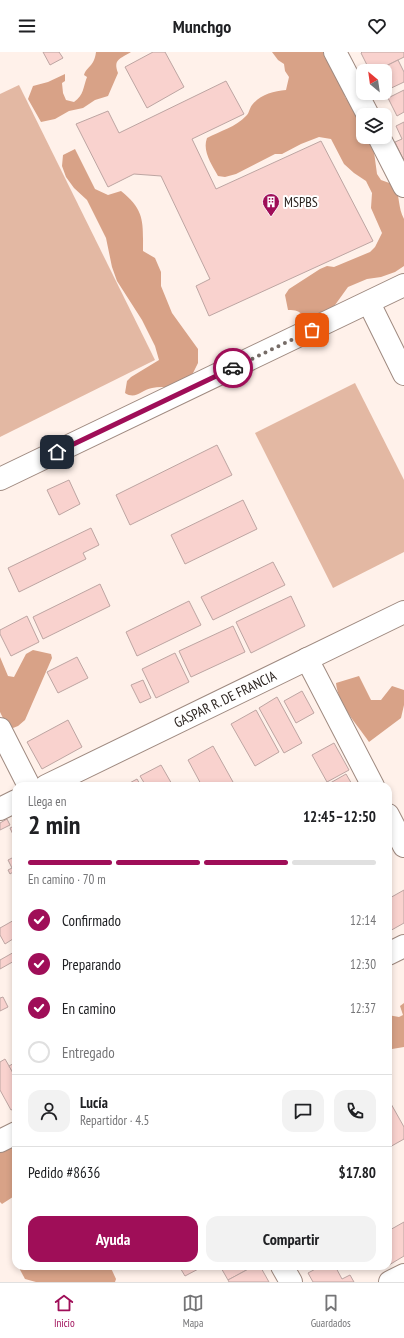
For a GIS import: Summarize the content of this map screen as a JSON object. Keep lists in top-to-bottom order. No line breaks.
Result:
{"streets":{"main road":["GASPAR R. DE FRANCIA"]},"places":{"building":["MSPBS"]},"north":"top left","page":{"header":"Munchgo","heading":["2 min","Llega en","12:45–12:50"],"panel":["Lucía","Repartidor · 4.5","Pedido #8636","$17.80"],"bar":"En camino · 70 m","list":[["Confirmado","12:14"],["Preparando","12:30"],["En camino","12:37"],"Entregado"],"buttons":["Ayuda","Compartir"],"tabs":["Inicio","Mapa","Guardados"]}}
